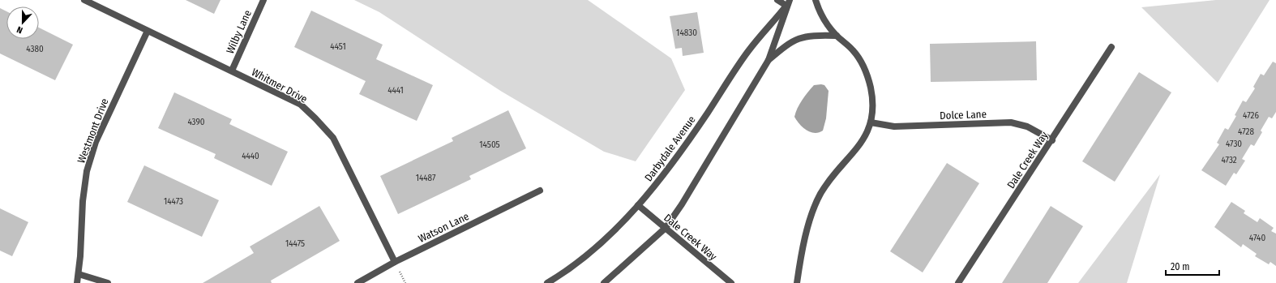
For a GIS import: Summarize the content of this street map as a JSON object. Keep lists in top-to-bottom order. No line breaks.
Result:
{"streets":{"street":["Wilby Lane","Whitmer Drive","Dolce Lane","Westmont Drive","Darbydale Avenue","Dale Creek Way","Watson Lane"]},"crossings":[["Wilby Lane","Whitmer Drive"],["Whitmer Drive","Westmont Drive"],["Whitmer Drive","Watson Lane"],["Dolce Lane","Dale Creek Way"],["Darbydale Avenue","Dale Creek Way"]],"house_numbers":["14830","4451","4380","4441","4726","4390","4728","4730","14505","4440","4732","14487","14473","4740","14475"],"scale_bar":"20 m","north":"bottom"}
